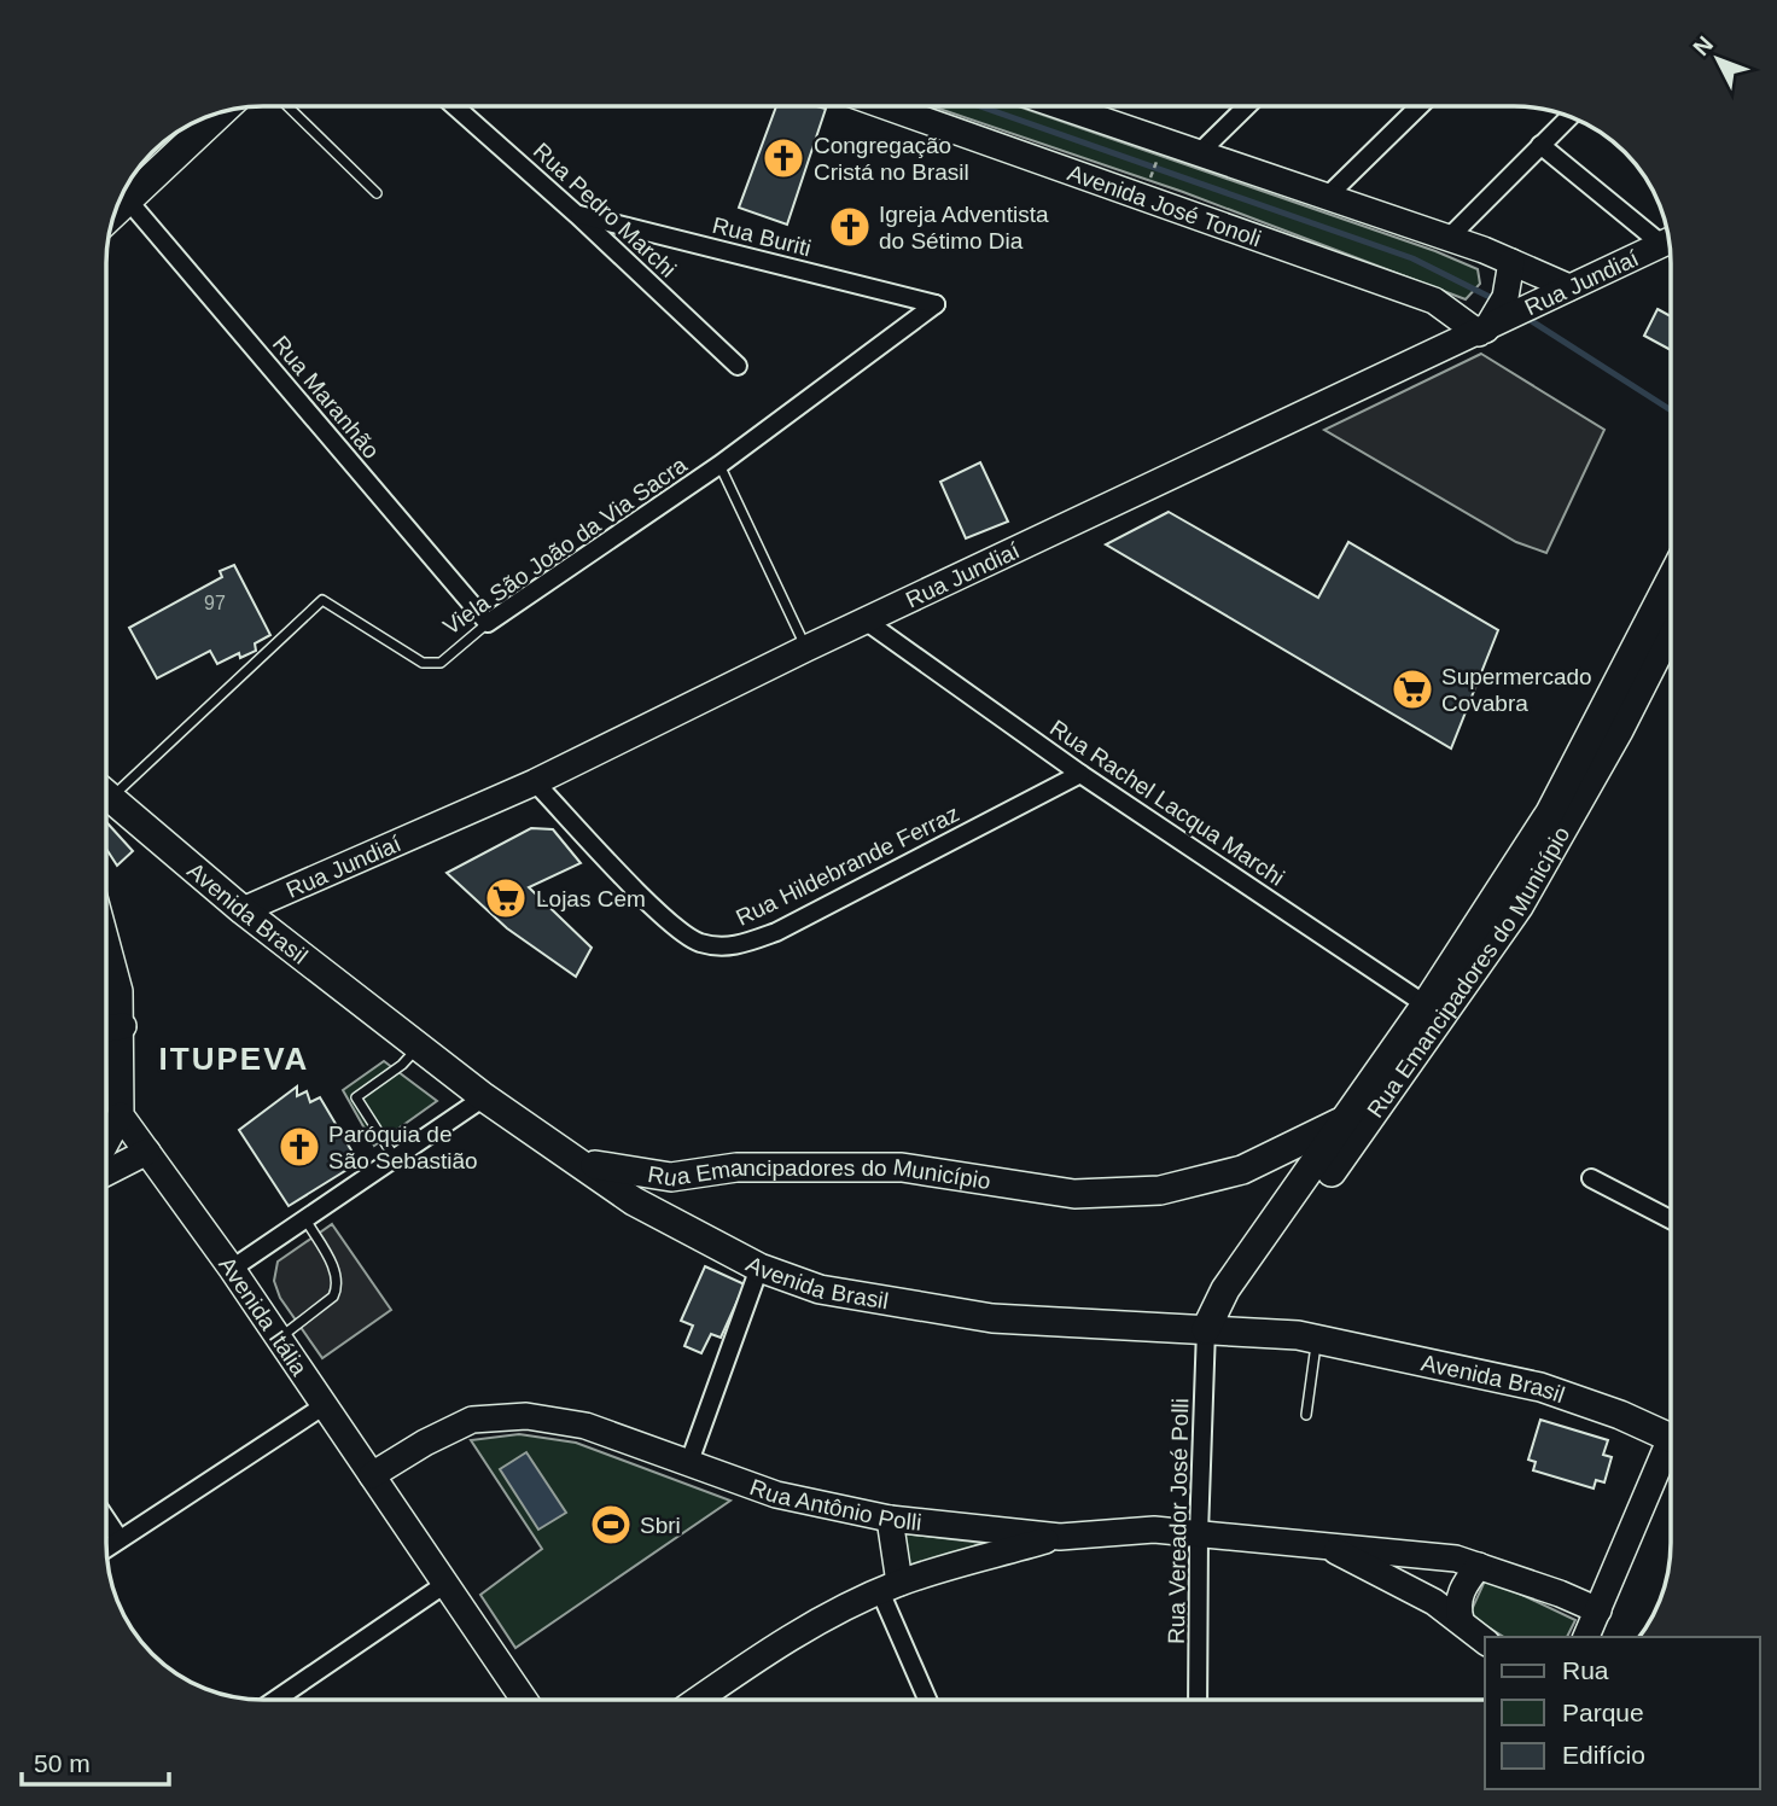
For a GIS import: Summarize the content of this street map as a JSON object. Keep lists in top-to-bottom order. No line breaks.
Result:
{"streets":{"main road":["Avenida José Tonoli","Rua Jundiaí","Avenida Brasil","Rua Emancipadores do Município","Avenida Itália","Rua Antônio Polli"],"street":["Rua Pedro Marchi","Rua Buriti","Rua Maranhão","Viela São João da Via Sacra","Rua Rachel Lacqua Marchi","Rua Hildebrande Ferraz","Rua Vereador José Polli"]},"crossings":[["Avenida José Tonoli","Rua Jundiaí"],["Rua Pedro Marchi","Rua Buriti"],["Rua Buriti","Viela São João da Via Sacra"],["Rua Jundiaí","Rua Rachel Lacqua Marchi"],["Rua Jundiaí","Rua Hildebrande Ferraz"],["Rua Jundiaí","Avenida Brasil"],["Rua Maranhão","Viela São João da Via Sacra"],["Rua Rachel Lacqua Marchi","Rua Hildebrande Ferraz"],["Rua Rachel Lacqua Marchi","Rua Emancipadores do Município"],["Avenida Brasil","Rua Emancipadores do Município"],["Avenida Brasil","Rua Vereador José Polli"],["Rua Emancipadores do Município","Rua Vereador José Polli"],["Avenida Itália","Rua Antônio Polli"],["Rua Antônio Polli","Rua Vereador José Polli"]],"districts":["ITUPEVA"],"places":{"church":["Congregação Cristá no Brasil","Igreja Adventista do Sétimo Dia","Paróquia de São Sebastião"],"supermarket":["Supermercado Covabra","Lojas Cem"],"sports":["Sbri"]},"house_numbers":["97"],"legend":["Rua","Parque","Edifício"],"scale_bar":"50 m","north":"top left"}
